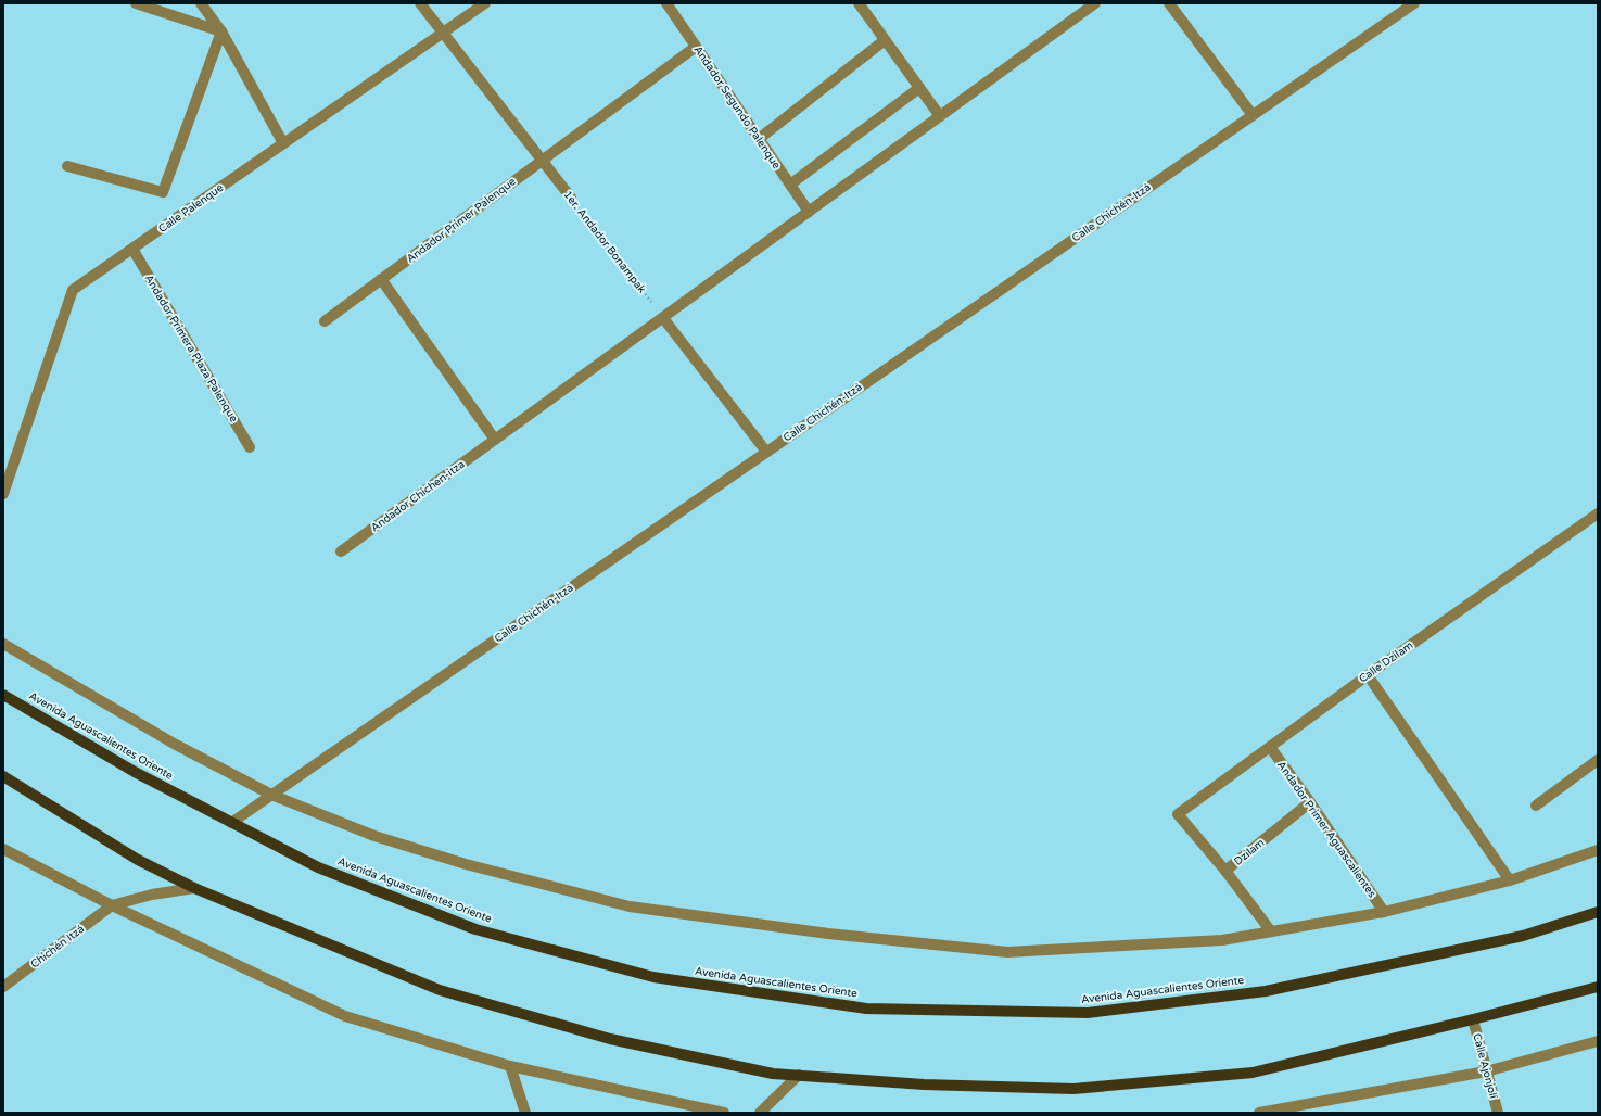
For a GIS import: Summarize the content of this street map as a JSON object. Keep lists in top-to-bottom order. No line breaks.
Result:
{"streets":{"main road":["Avenida Aguascalientes Oriente"],"street":["Andador Segundo Palenque","Calle Palenque","Calle Chichén-Itzá","Andador Primer Palenque","1er. Andador Bonampak","Andador Primera Plaza Palenque","Andador Chichen-itza","Calle Dzilam","Andador Primer Aguascalientes","Dzilam","Chichén Itzá","Calle Ajonjolí"]},"crossings":[["Andador Segundo Palenque","Andador Primer Palenque"],["Calle Palenque","1er. Andador Bonampak"],["Calle Palenque","Andador Primera Plaza Palenque"],["Calle Chichén-Itzá","Avenida Aguascalientes Oriente"],["Andador Primer Palenque","1er. Andador Bonampak"],["Calle Dzilam","Andador Primer Aguascalientes"],["Calle Dzilam","Dzilam"],["Andador Primer Aguascalientes","Dzilam"]]}
